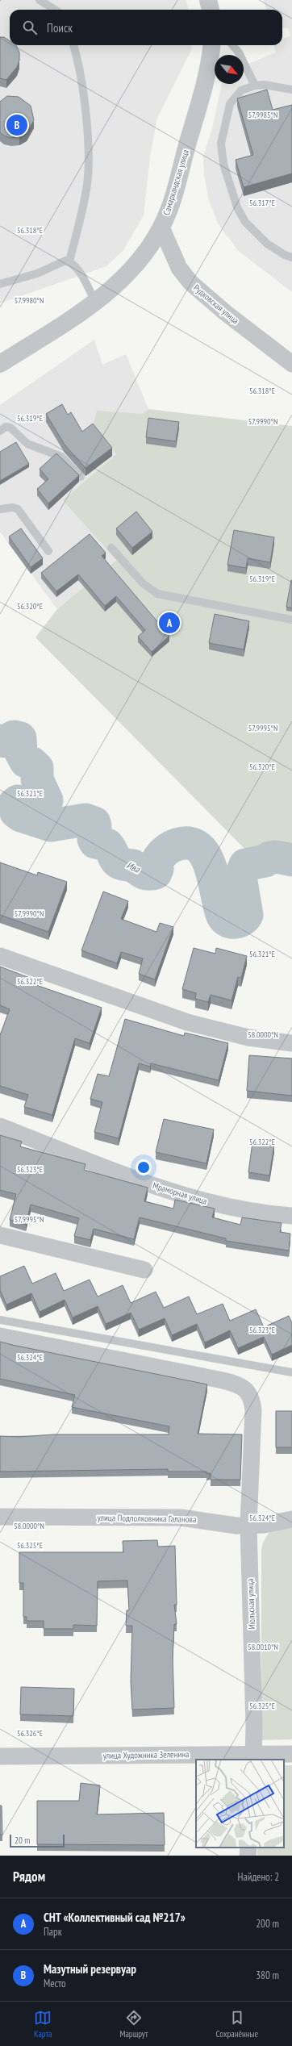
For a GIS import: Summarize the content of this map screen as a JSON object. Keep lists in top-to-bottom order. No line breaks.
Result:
{"streets":{"street":["Самаркандская улица","Рудковская улица","Мраморная улица","улица Подполковника Галанова","Июльская улица","улица Художника Зеленина"]},"crossings":[["Самаркандская улица","Рудковская улица"],["улица Подполковника Галанова","Июльская улица"],["Июльская улица","улица Художника Зеленина"]],"water":["Ива"],"scale_bar":"20 m","north":"bottom right","page":{"search":"Поиск","pins":["B","A"],"scale":"20 m","heading":["Рядом","Найдено: 2"],"list":[{"mark":"A","name":"СНТ «Коллективный сад №217»","note":"Парк","value":"200 m"},{"mark":"B","name":"Мазутный резервуар","note":"Место","value":"380 m"}],"nav":["Карта","Маршрут","Сохранённые"]},"coordinates":["57.9985°N","56.317°E","56.318°E","57.9980°N","56.319°E","57.9990°N","56.320°E","57.9995°N","56.321°E","56.322°E","58.0000°N","56.323°E","56.324°E","56.325°E","58.0010°N","56.326°E"]}
